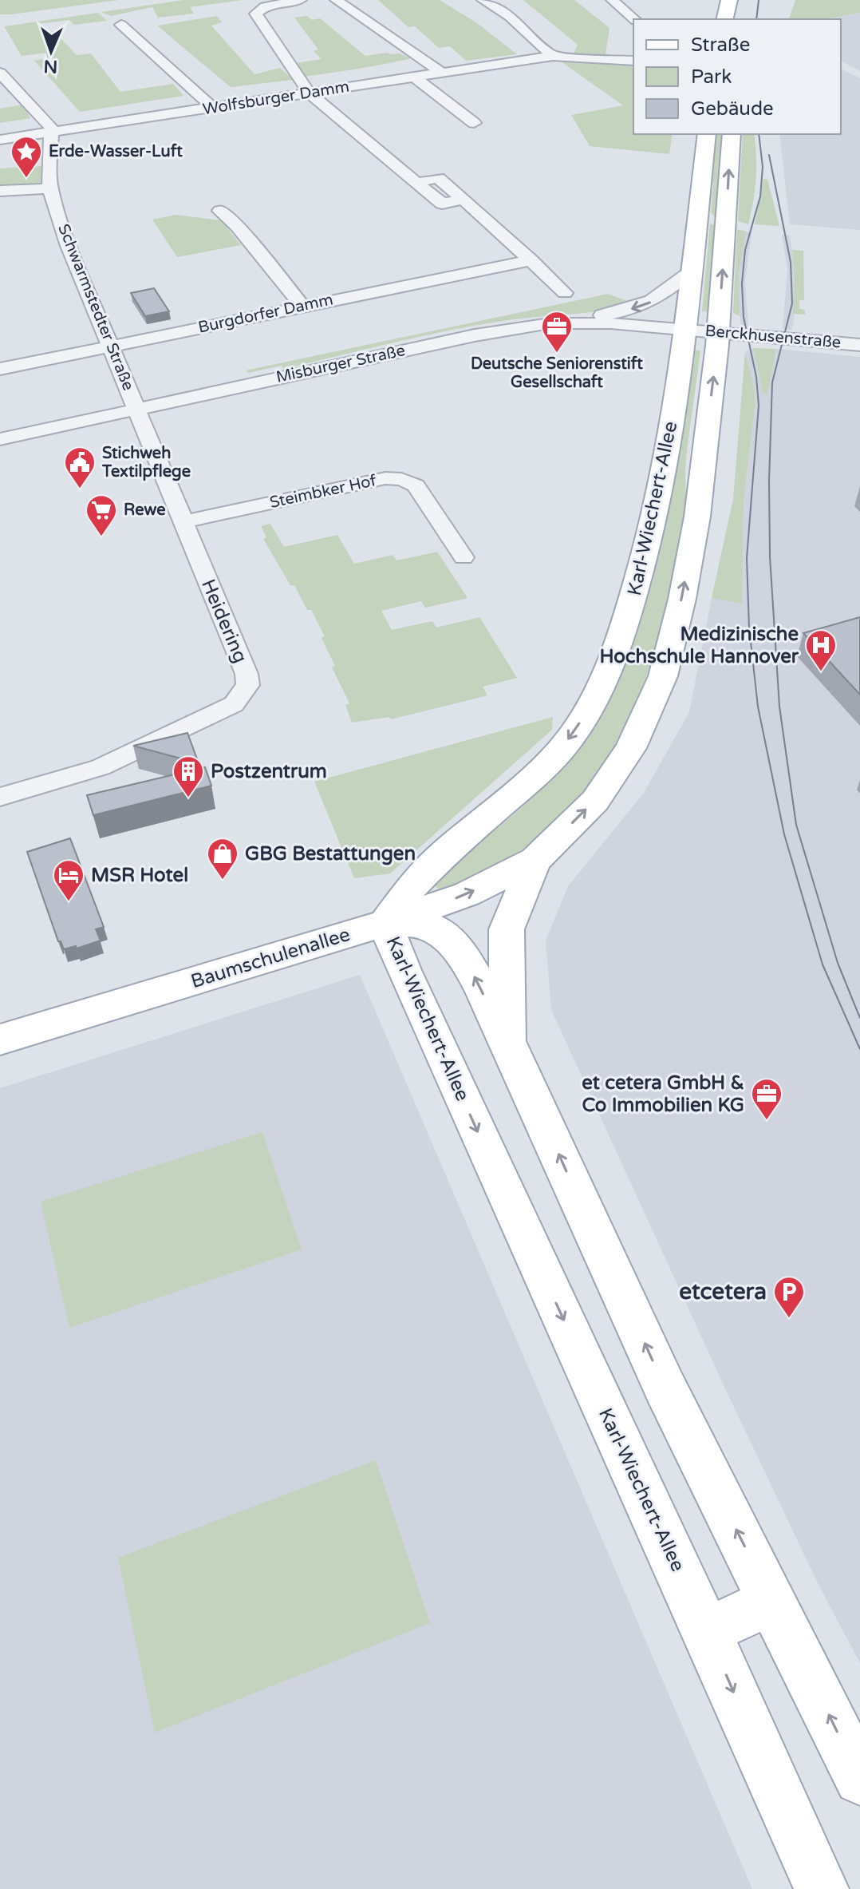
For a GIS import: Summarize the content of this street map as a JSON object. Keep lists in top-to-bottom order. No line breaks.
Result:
{"streets":{"main road":["Karl-Wiechert-Allee","Baumschulenallee"],"street":["Wolfsburger Damm","Schwarmstedter Straße","Burgdorfer Damm","Berckhusenstraße","Misburger Straße","Steimbker Hof","Heidering"]},"crossings":[["Wolfsburger Damm","Schwarmstedter Straße"],["Schwarmstedter Straße","Burgdorfer Damm"],["Schwarmstedter Straße","Misburger Straße"],["Schwarmstedter Straße","Heidering"],["Berckhusenstraße","Misburger Straße"],["Berckhusenstraße","Karl-Wiechert-Allee"],["Misburger Straße","Karl-Wiechert-Allee"],["Misburger Straße","Heidering"],["Steimbker Hof","Heidering"],["Karl-Wiechert-Allee","Baumschulenallee"]],"places":{"place":["Erde-Wasser-Luft"],"office":["Deutsche Seniorenstift Gesellschaft","et cetera GmbH & Co Immobilien KG"],"public building":["Stichweh Textilpflege"],"supermarket":["Rewe"],"hospital":["Medizinische Hochschule Hannover"],"building":["Postzentrum"],"shop":["GBG Bestattungen"],"hotel":["MSR Hotel"],"parking":["etcetera"]},"legend":["Straße","Park","Gebäude"],"north":"bottom"}
